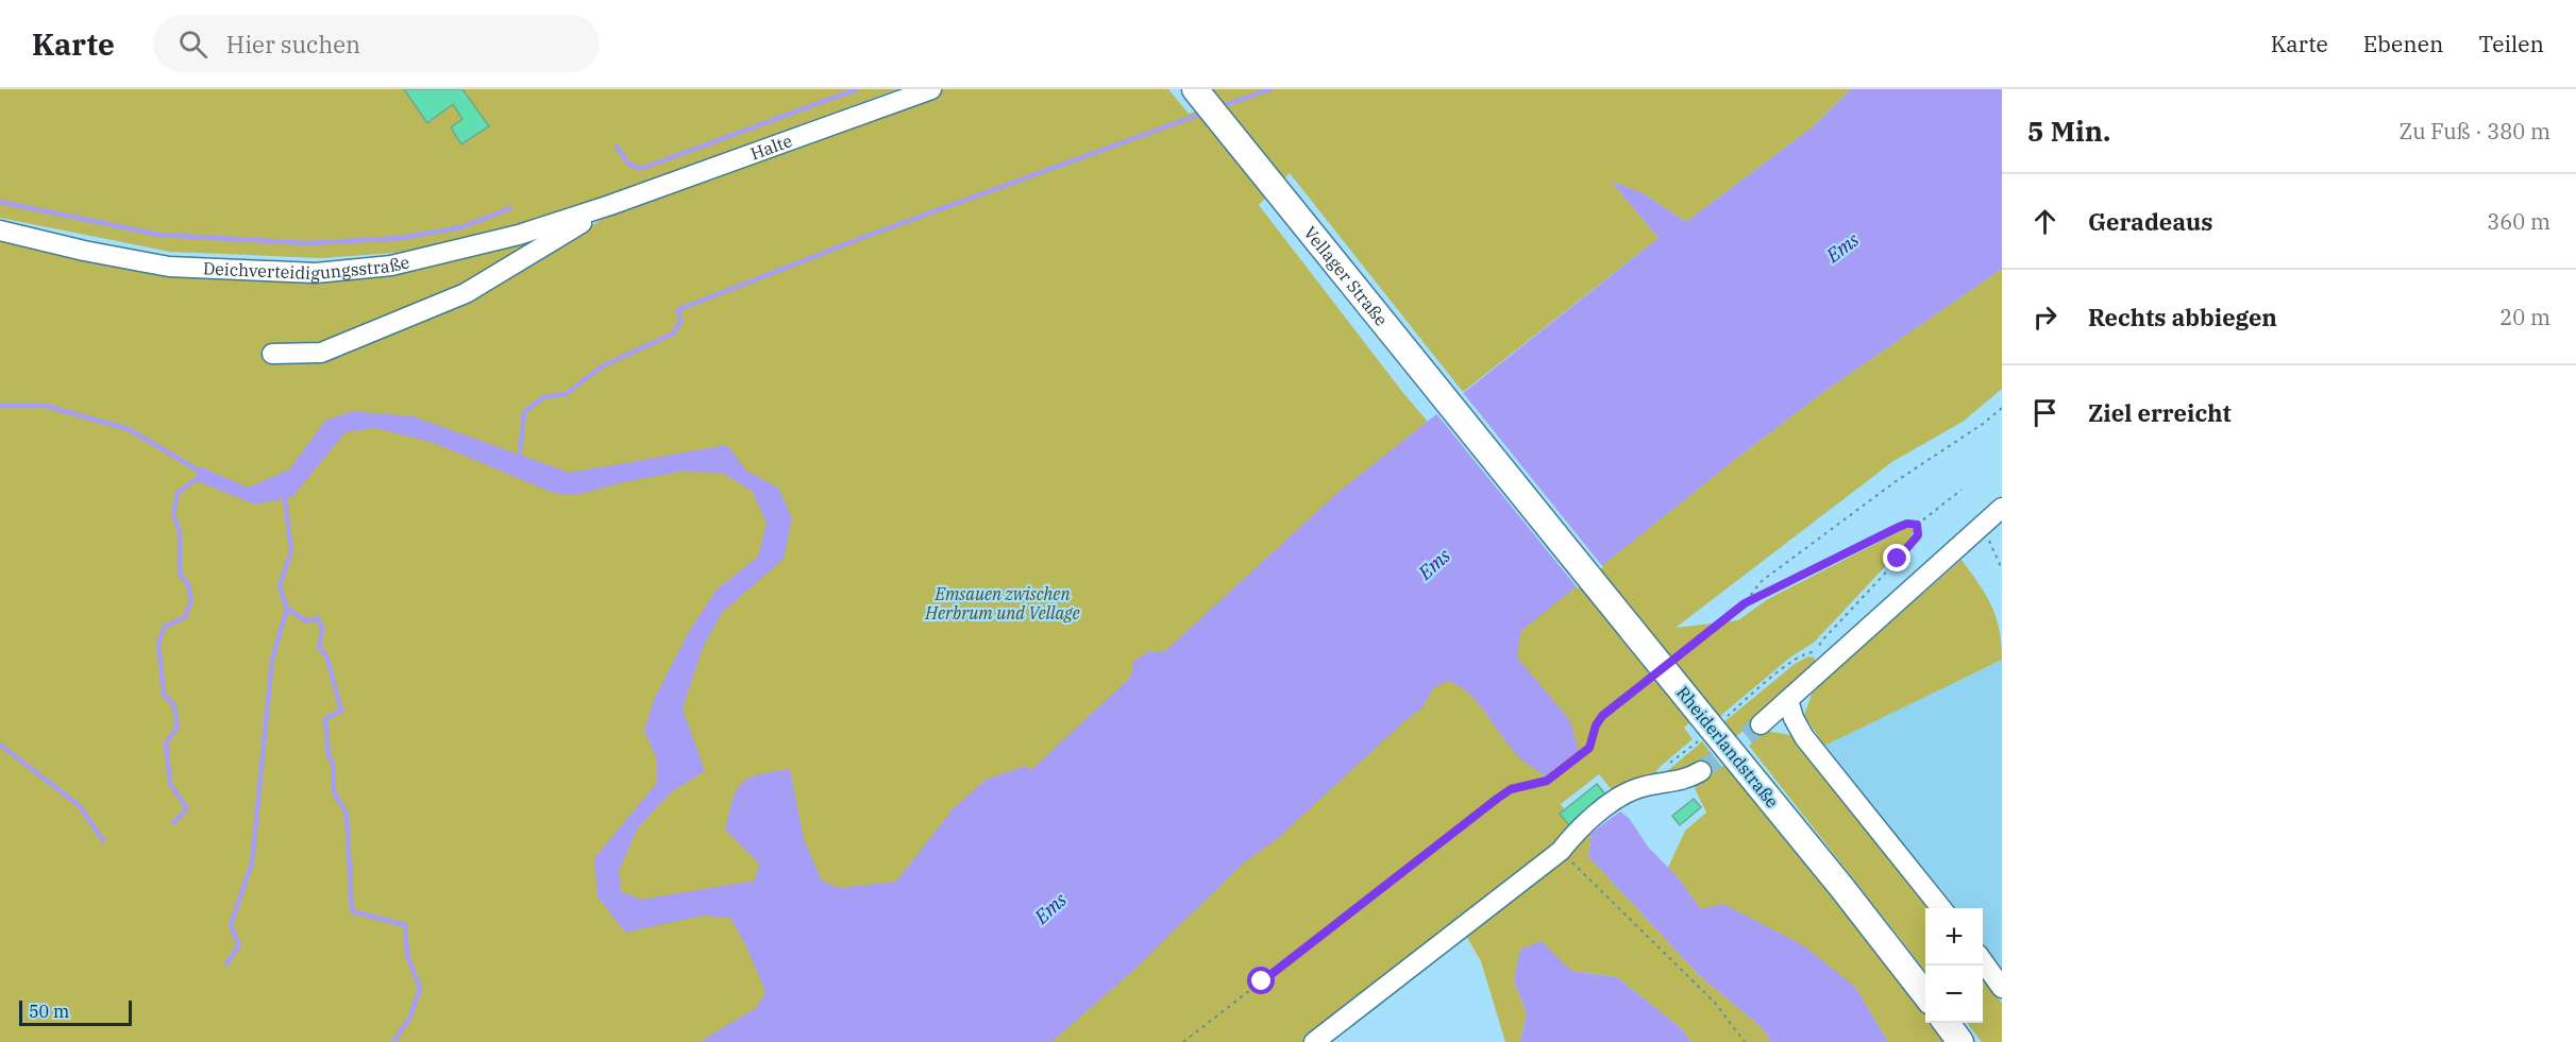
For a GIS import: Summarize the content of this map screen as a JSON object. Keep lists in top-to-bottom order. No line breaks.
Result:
{"streets":{"main road":["Vellager Straße","Rheiderlandstraße"],"street":["Halte","Deichverteidigungsstraße"]},"crossings":[["Halte","Deichverteidigungsstraße"],["Vellager Straße","Rheiderlandstraße"]],"water":["Ems"],"parks":["Emsauen zwischen Herbrum und Vellage"],"scale_bar":"50 m","page":{"header":"Karte","search":"Hier suchen","nav":["Karte","Ebenen","Teilen"],"heading":["5 Min.","Zu Fuß · 380 m"],"list":[["Geradeaus","360 m"],["Rechts abbiegen","20 m"],"Ziel erreicht"],"map_buttons":["+","−"],"scale":"50 m"}}
